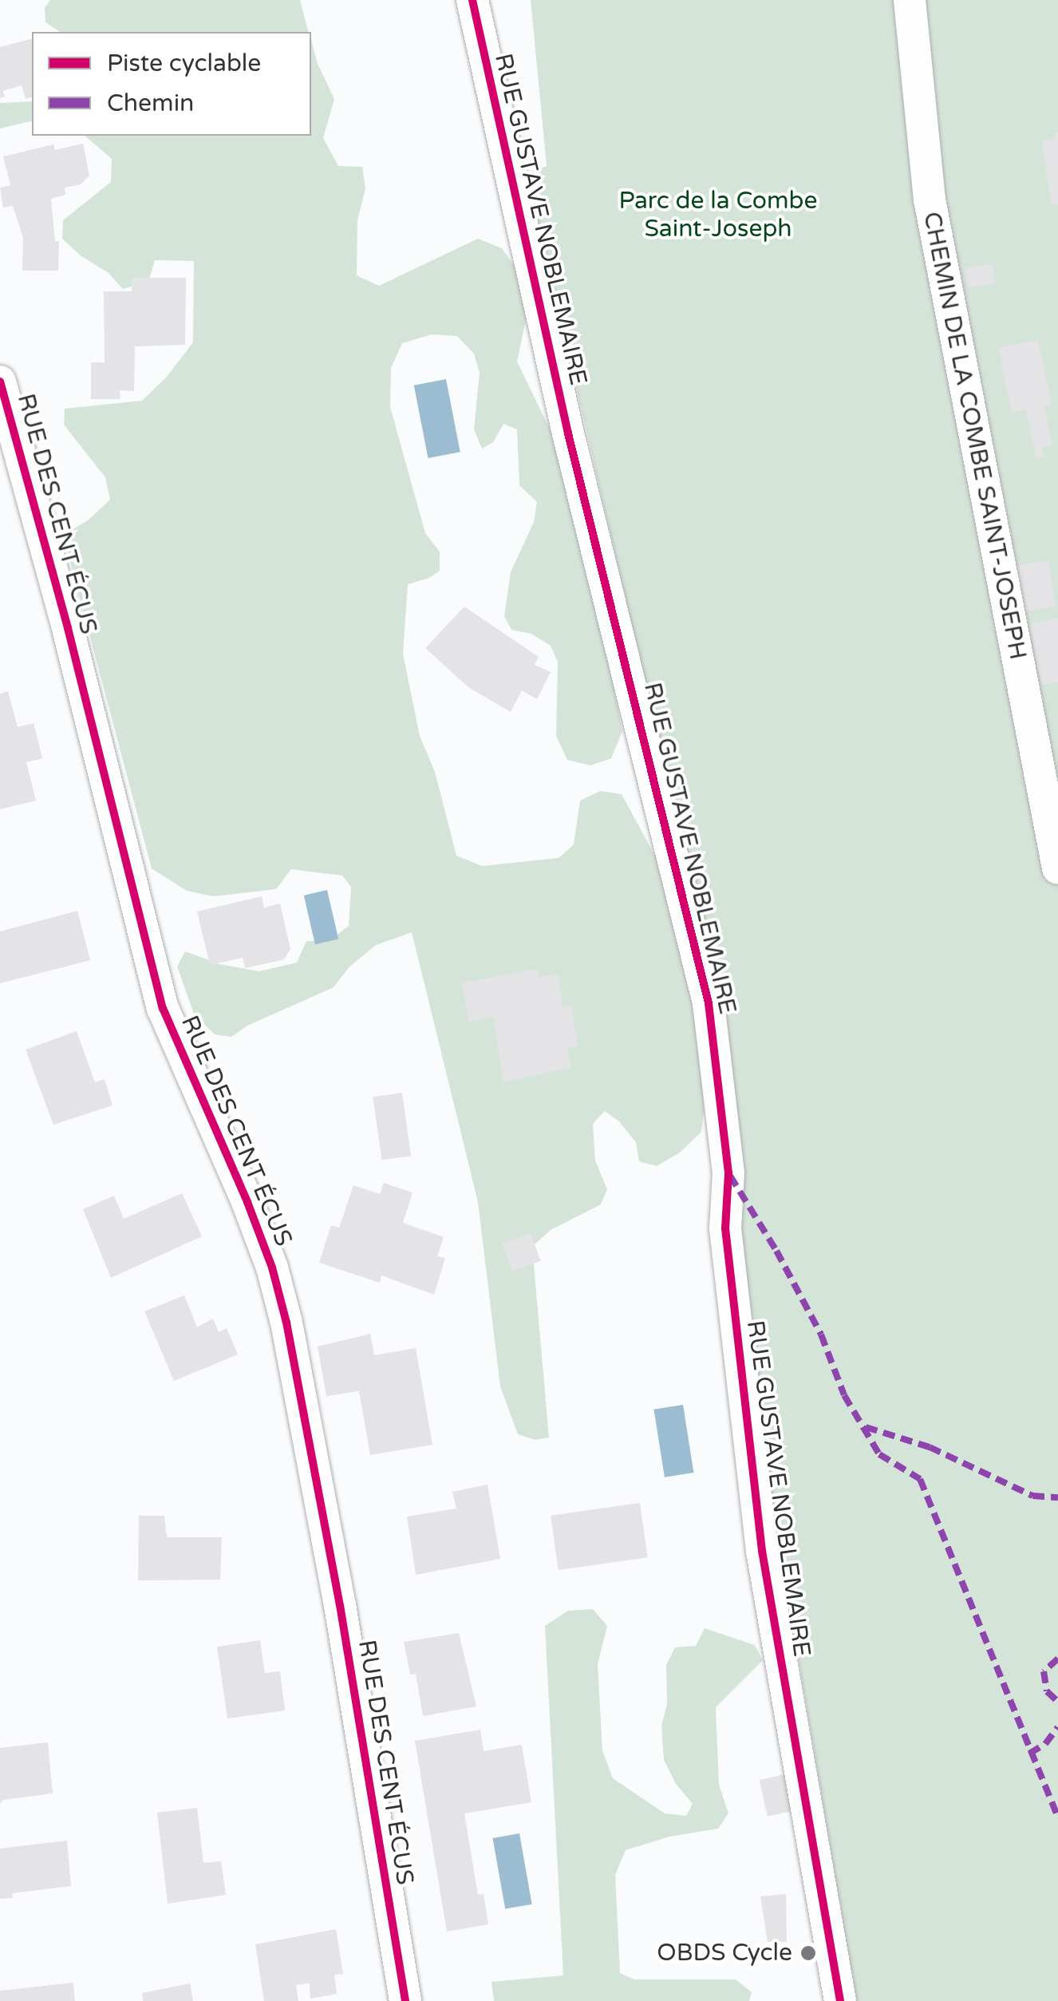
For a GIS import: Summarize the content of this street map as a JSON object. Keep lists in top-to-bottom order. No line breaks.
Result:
{"streets":{"street":["RUE GUSTAVE NOBLEMAIRE","CHEMIN DE LA COMBE SAINT-JOSEPH","RUE DES CENT ÉCUS"]},"parks":["Parc de la Combe Saint-Joseph"],"places":["OBDS Cycle"],"legend":["Piste cyclable","Chemin"]}
